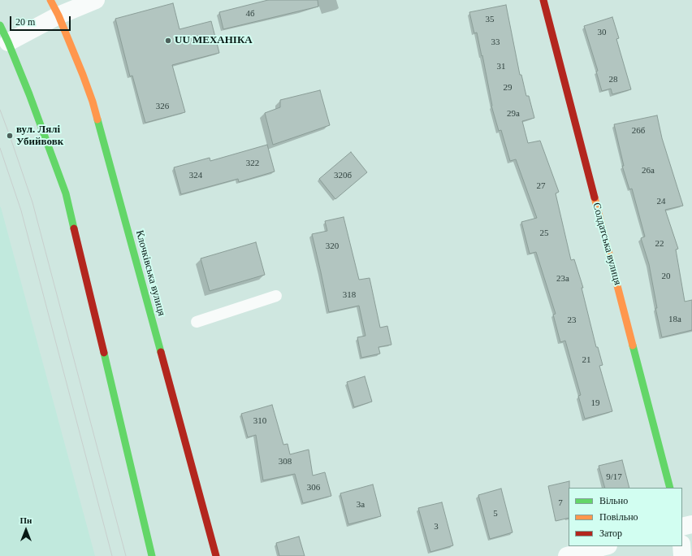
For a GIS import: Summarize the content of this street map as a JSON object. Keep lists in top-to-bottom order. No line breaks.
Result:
{"streets":{"main road":["Солдатська вулиця","Клочківська вулиця"]},"places":["UU МЕХАНІКА","вул. Лялі Убийвовк"],"house_numbers":["4б","35","30","33","31","28","29","326","29а","26б","322","26а","324","320б","27","24","25","22","320","20","23а","318","18а","23","21","19","310","308","9/17","306","7","3а","5","3"],"legend":["Вільно","Повільно","Затор"],"scale_bar":"20 m","north":"top"}
